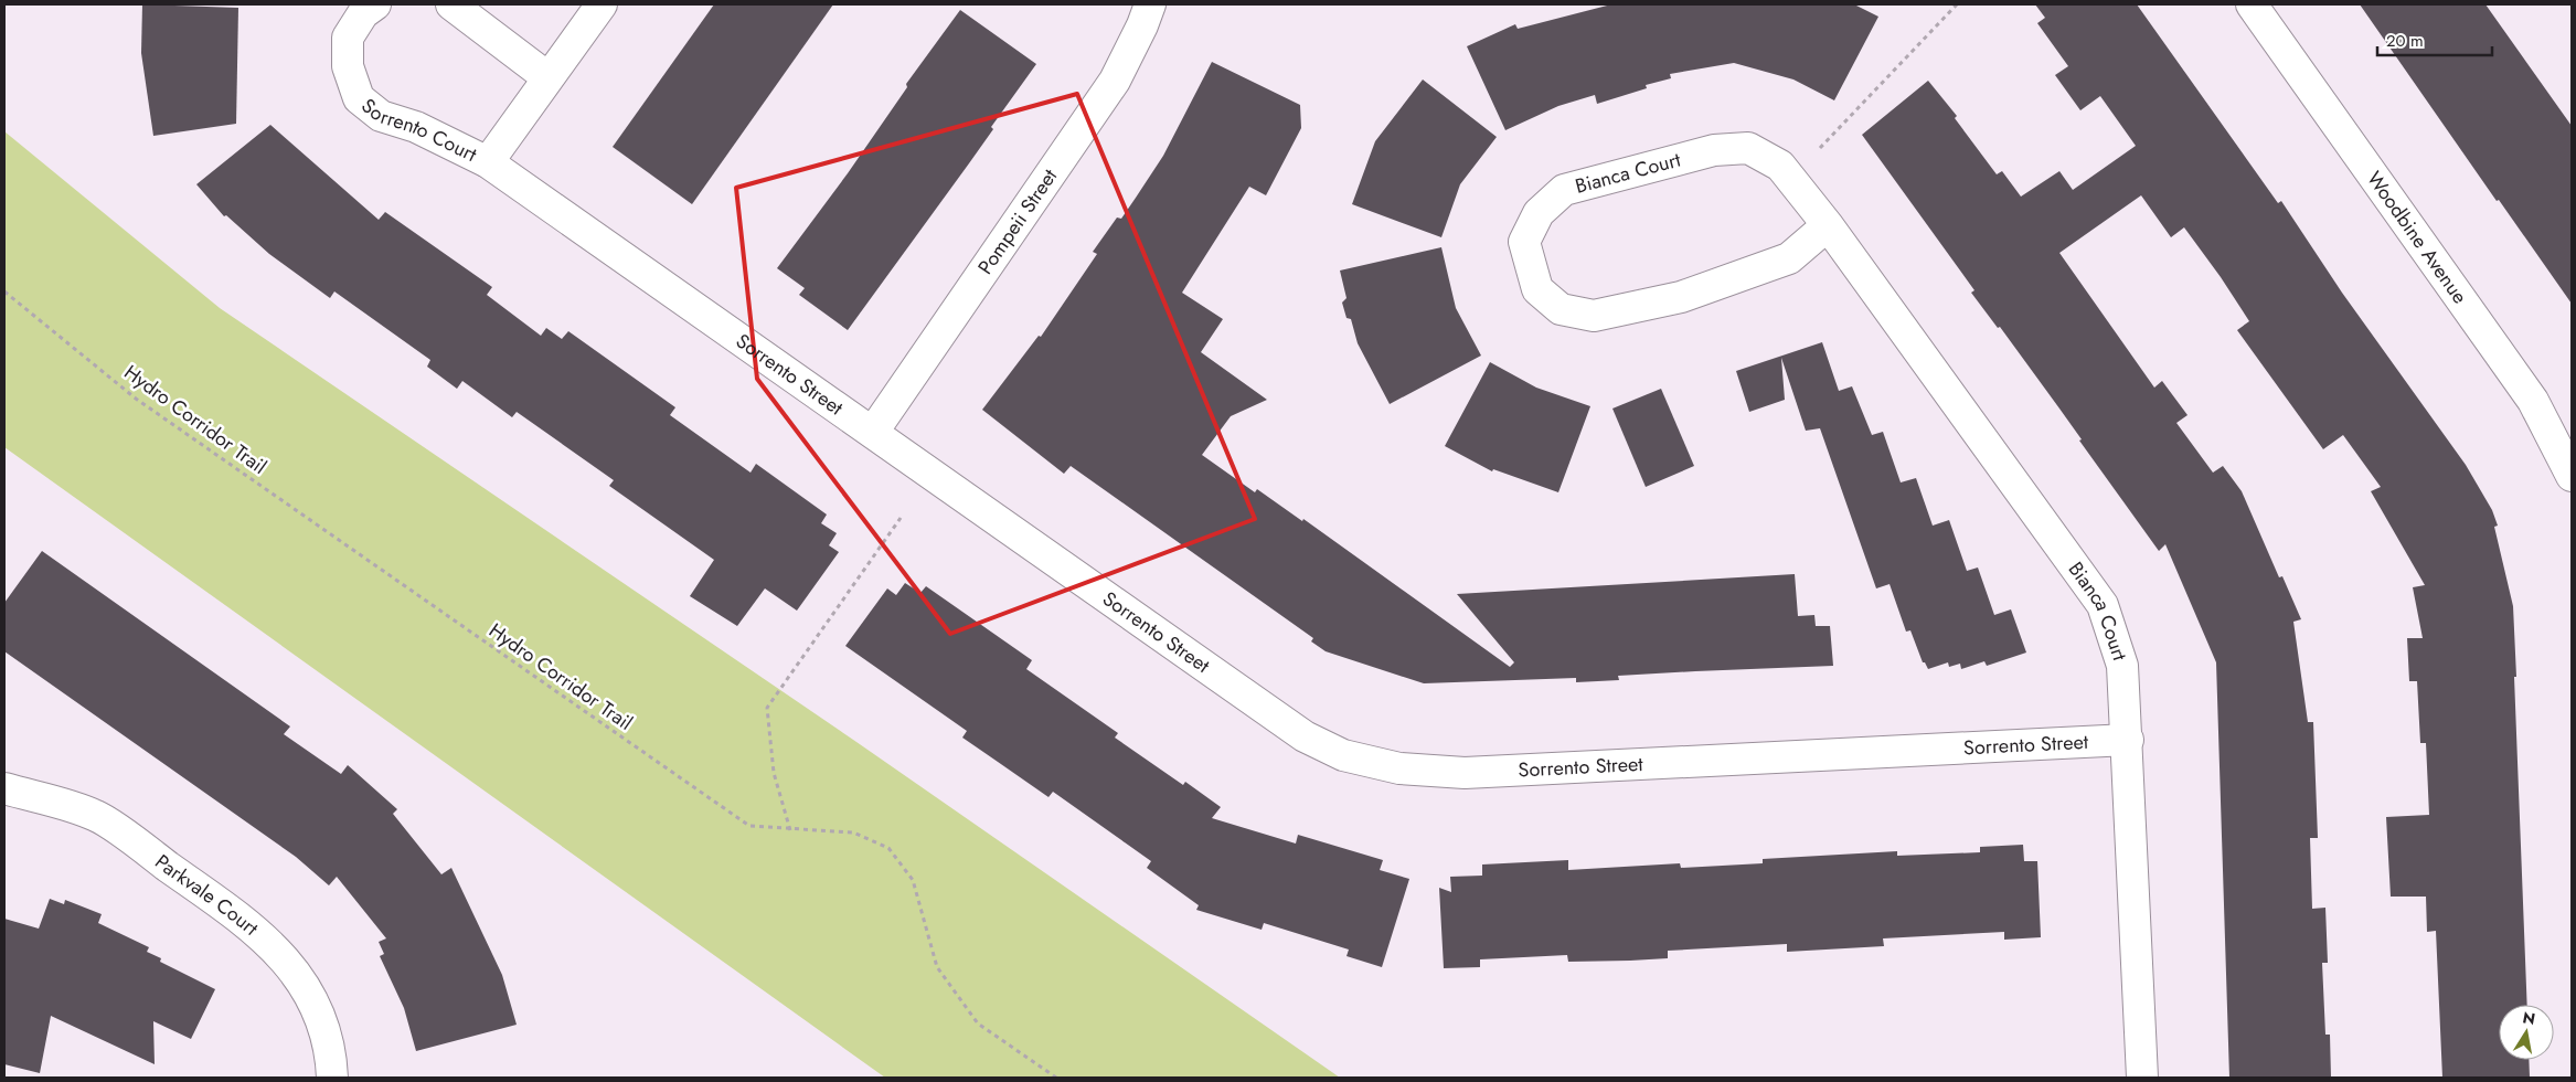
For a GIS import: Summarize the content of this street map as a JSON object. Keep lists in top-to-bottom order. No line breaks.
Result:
{"streets":{"street":["Sorrento Court","Bianca Court","Pompeii Street","Woodbine Avenue","Sorrento Street","Parkvale Court"],"path":["Hydro Corridor Trail"]},"crossings":[["Sorrento Court","Sorrento Street"],["Bianca Court","Sorrento Street"],["Pompeii Street","Sorrento Street"]],"scale_bar":"20 m","north":"top"}
